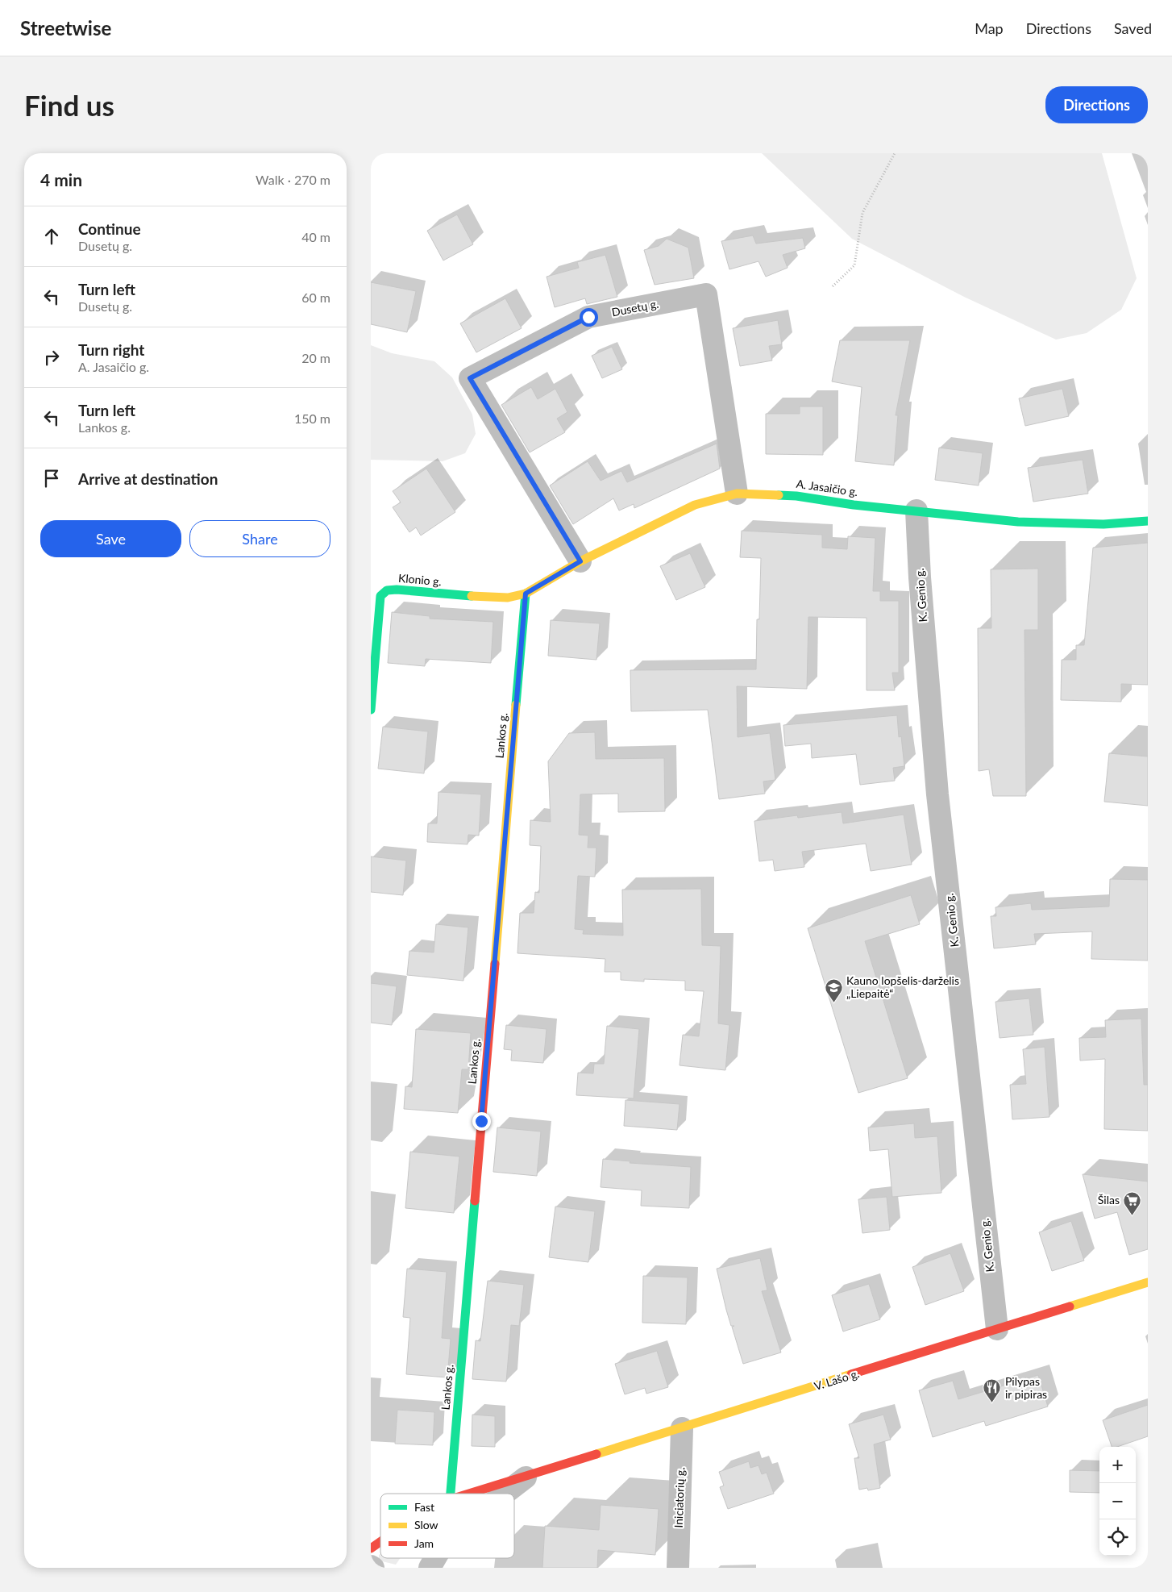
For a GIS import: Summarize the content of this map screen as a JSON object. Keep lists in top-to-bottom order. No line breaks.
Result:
{"streets":{"street":["Dusetų g.","A. Jasaičio g.","Klonio g.","K. Genio g.","Lankos g.","V. Lašo g.","Iniciatorių g."]},"crossings":[["Dusetų g.","A. Jasaičio g."],["A. Jasaičio g.","Klonio g."],["A. Jasaičio g.","K. Genio g."],["A. Jasaičio g.","Lankos g."],["Klonio g.","Lankos g."],["K. Genio g.","V. Lašo g."],["V. Lašo g.","Iniciatorių g."]],"places":{"school or university":["Kauno lopšelis-darželis „Liepaitė“"],"supermarket":["Šilas"],"restaurant":["Pilypas ir pipiras"]},"legend":["Fast","Slow","Jam"],"page":{"header":"Streetwise","nav":["Map","Directions","Saved"],"buttons":["Directions",["Save","Share"]],"title":"Find us","heading":["4 min","Walk · 270 m"],"list":[["Continue","Dusetų g.","40 m"],["Turn left","Dusetų g.","60 m"],["Turn right","A. Jasaičio g.","20 m"],["Turn left","Lankos g.","150 m"],"Arrive at destination"],"map_buttons":["+","−"]}}
